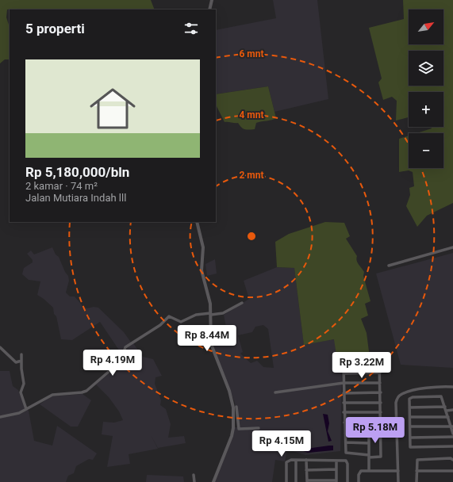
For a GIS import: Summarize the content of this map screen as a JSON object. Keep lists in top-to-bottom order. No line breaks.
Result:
{"north":"top right","page":{"map_buttons":["+","−"],"heading":"5 properti","list":[{"name":"Rp 5,180,000/bln","note":"2 kamar · 74 m² · Jalan Mutiara Indah lll"}],"price":["Rp 8.44M","Rp 4.19M","Rp 3.22M","Rp 5.18M","Rp 4.15M"]},"rings":["6 mnt","4 mnt","2 mnt"]}
